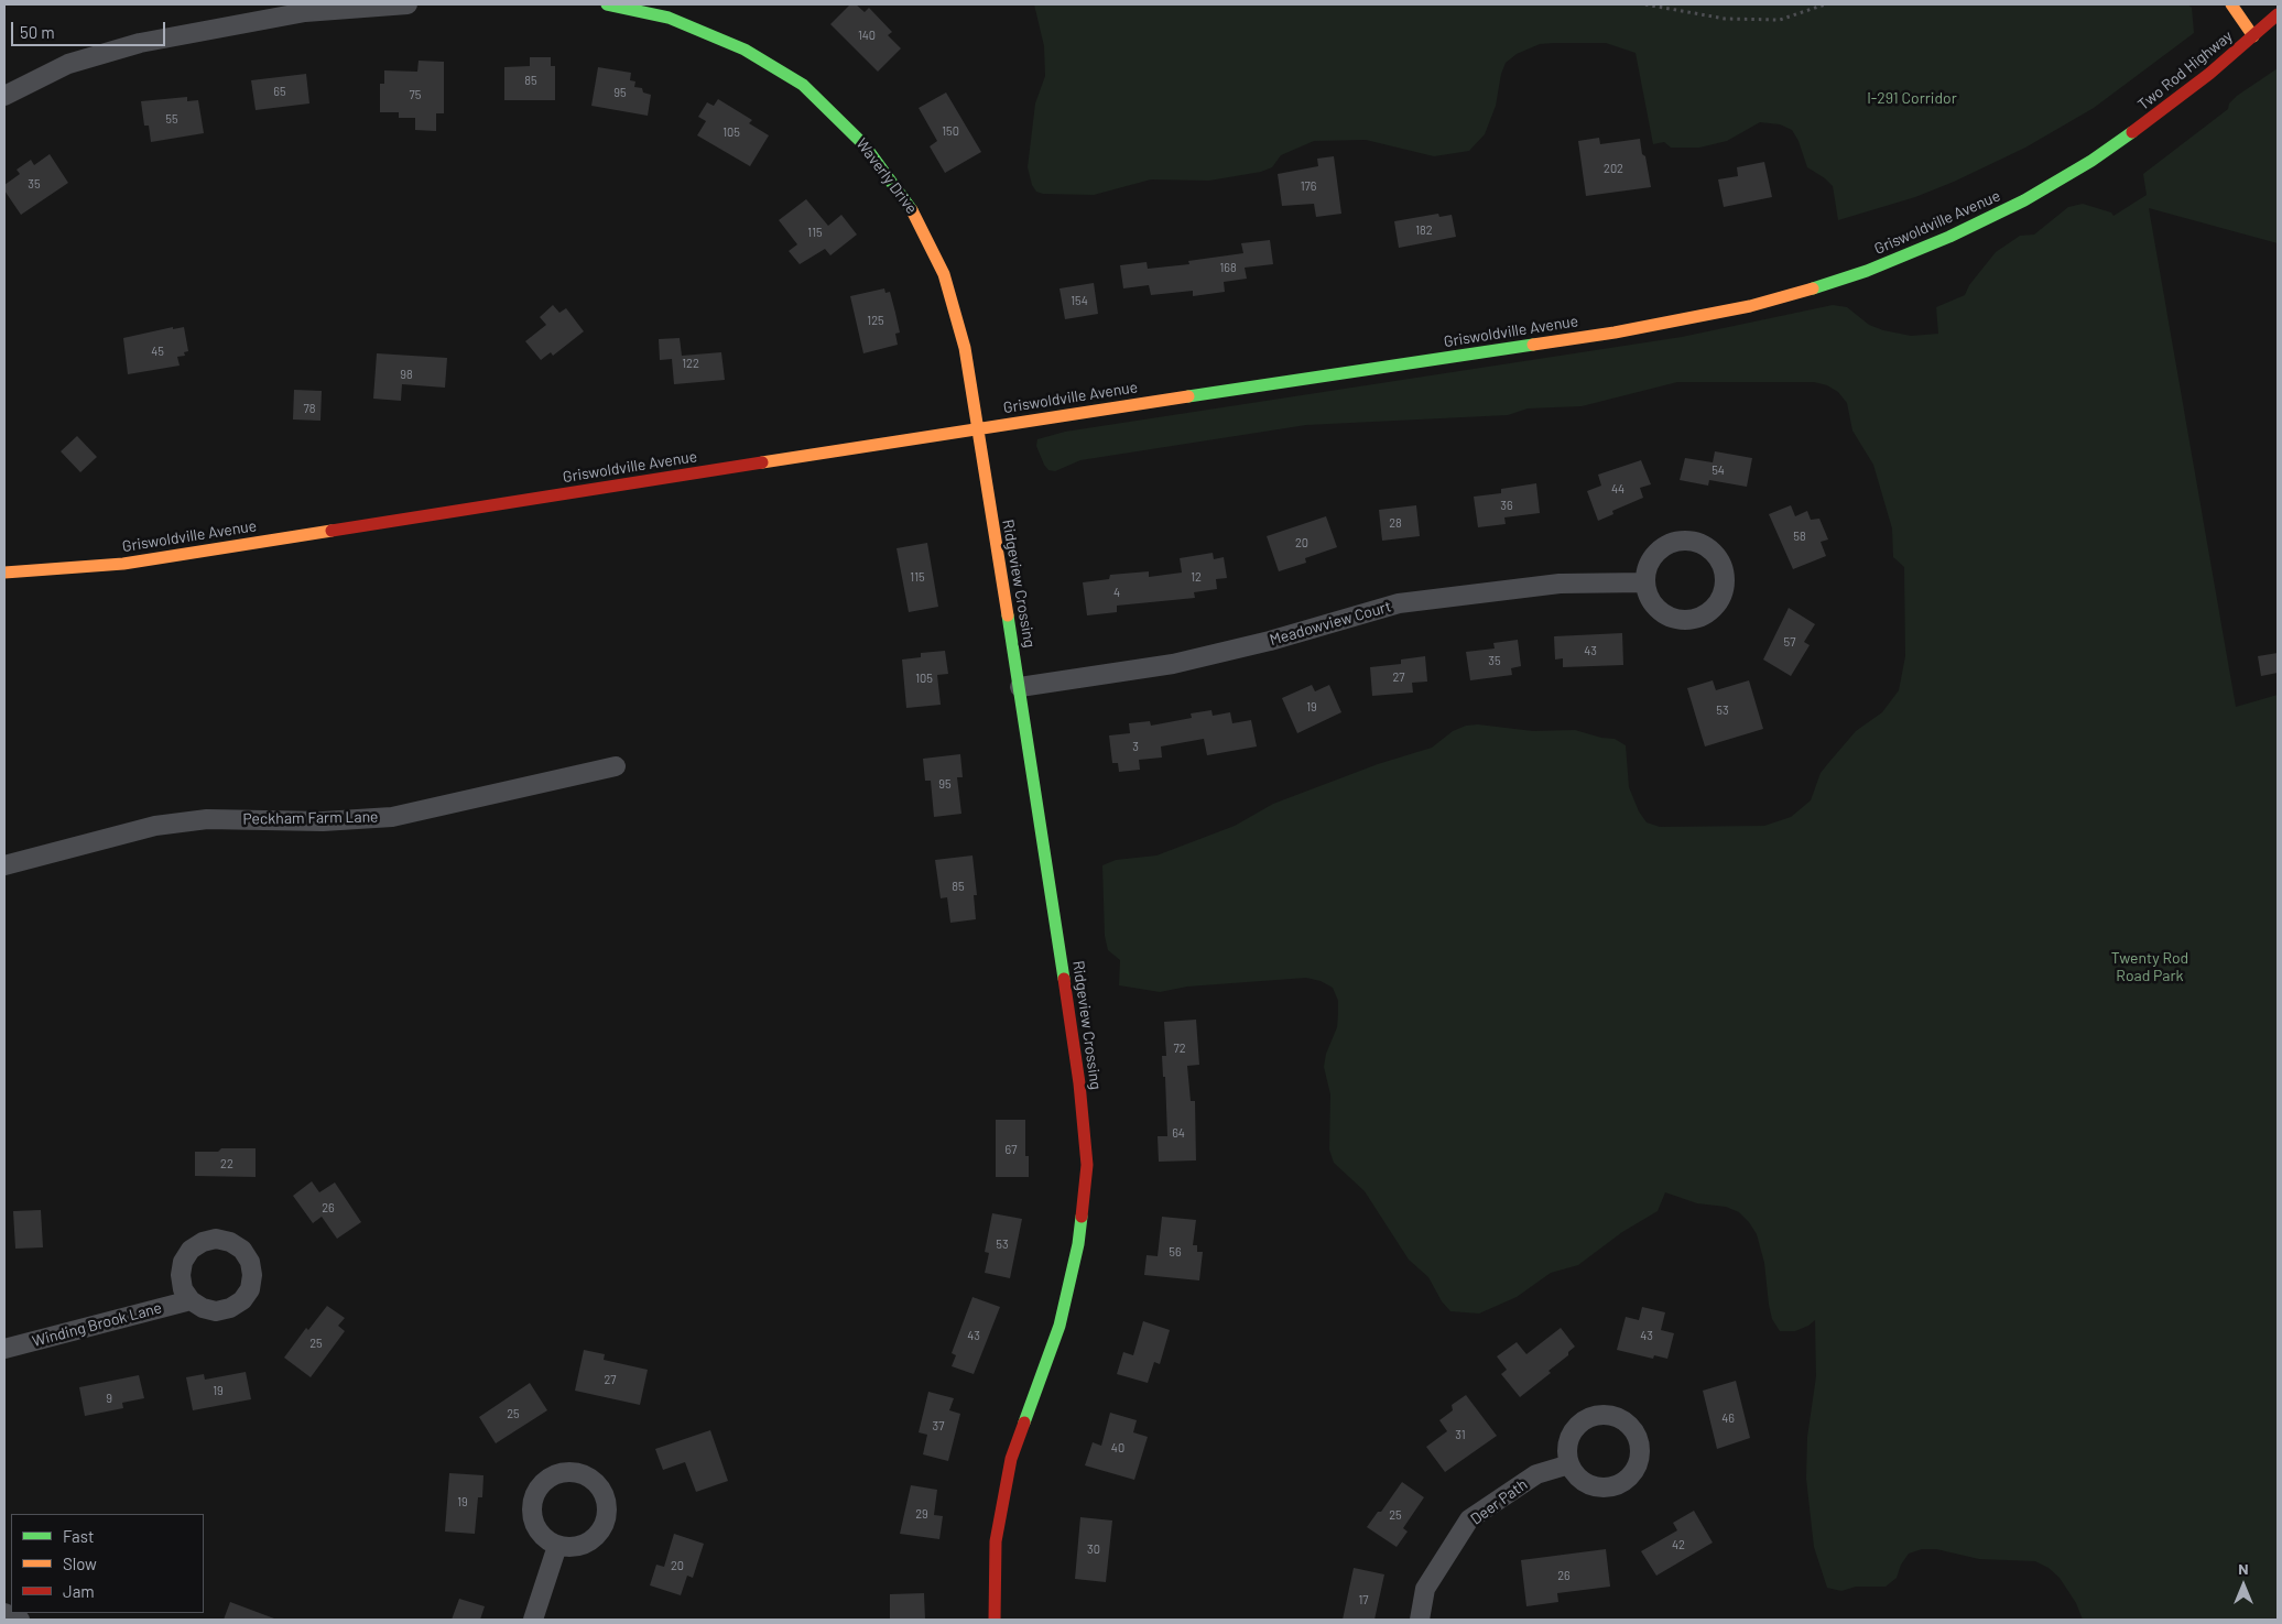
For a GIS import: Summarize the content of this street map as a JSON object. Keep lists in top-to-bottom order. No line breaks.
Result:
{"streets":{"street":["Two Rod Highway","Waverly Drive","Griswoldville Avenue","Ridgeview Crossing","Meadowview Court","Peckham Farm Lane","Winding Brook Lane","Deer Path"]},"crossings":[["Two Rod Highway","Griswoldville Avenue"],["Waverly Drive","Griswoldville Avenue"],["Waverly Drive","Ridgeview Crossing"],["Griswoldville Avenue","Ridgeview Crossing"],["Ridgeview Crossing","Meadowview Court"]],"parks":["I-291 Corridor","Twenty Rod Road Park"],"house_numbers":["140","85","65","95","75","55","150","105","202","35","176","182","115","168","154","125","45","122","98","78","54","44","36","28","58","20","115","12","4","57","43","35","27","105","19","53","3","95","85","72","64","67","22","26","53","56","43","43","25","27","19","9","25","46","37","31","40","19","29","25","42","30","20","26","17"],"legend":["Fast","Slow","Jam"],"scale_bar":"50 m","north":"top"}
